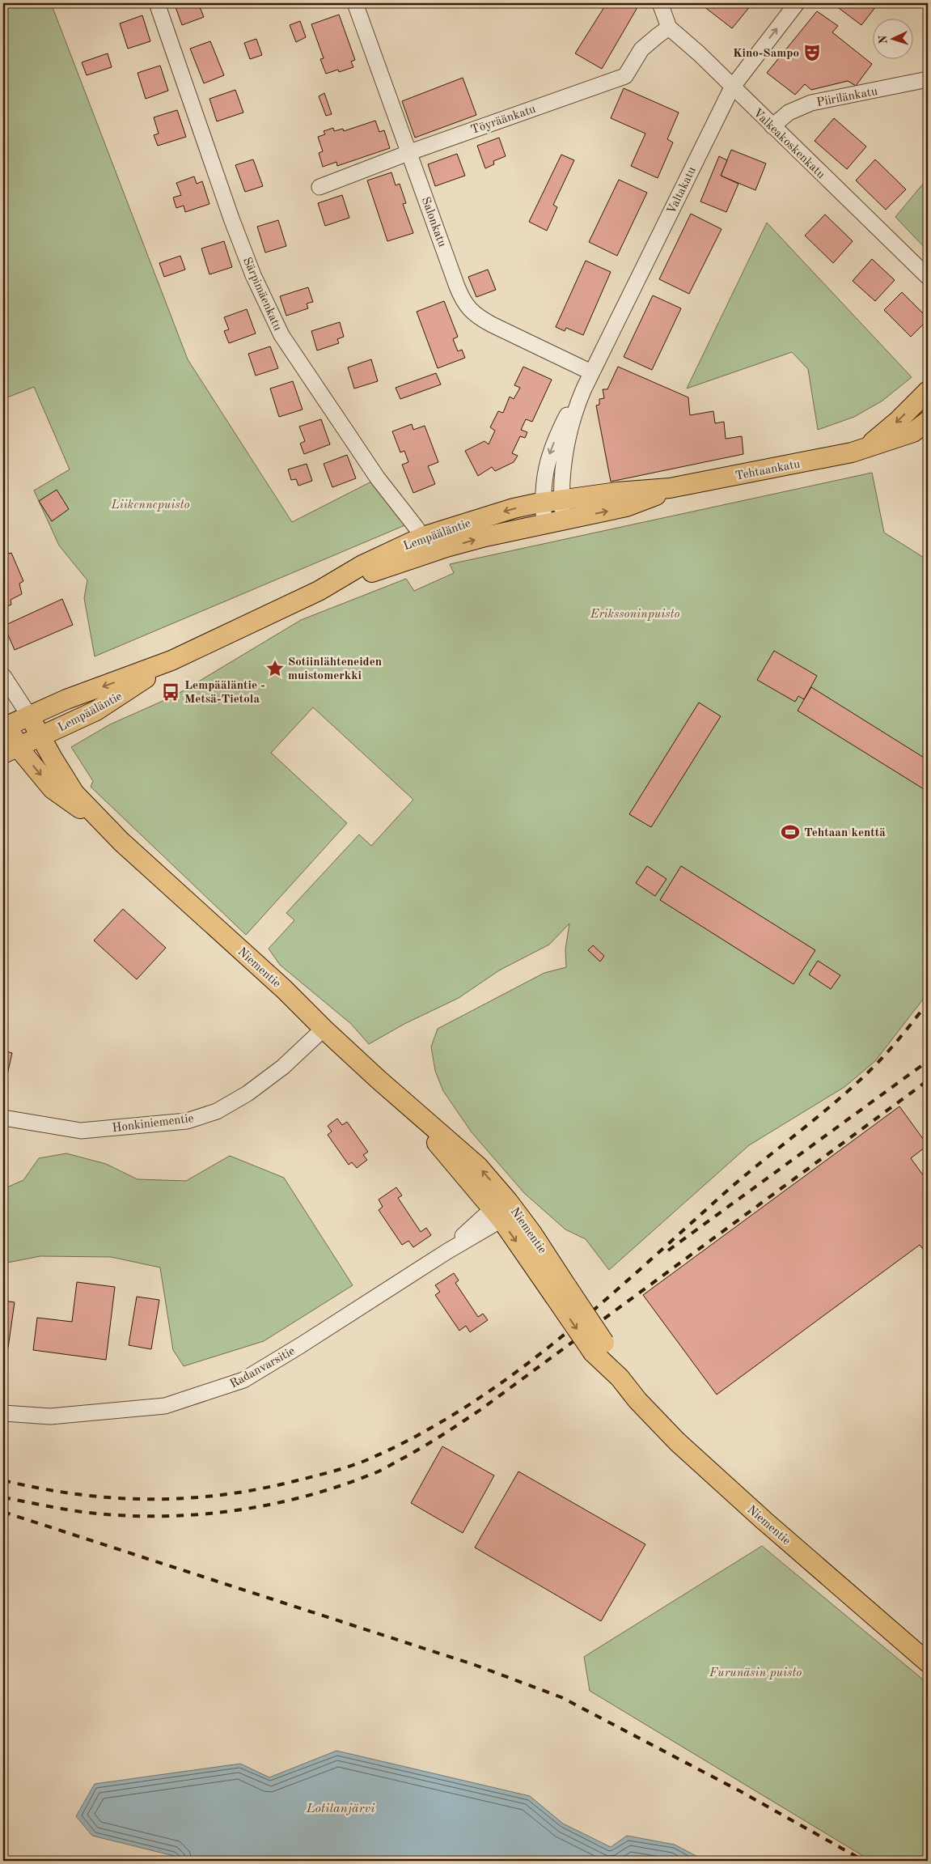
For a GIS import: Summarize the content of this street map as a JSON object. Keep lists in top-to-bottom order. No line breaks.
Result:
{"streets":{"main road":["Tehtaankatu","Lempääläntie","Niementie"],"street":["Piirilänkatu","Töyräänkatu","Valkeakoskenkatu","Valtakatu","Salonkatu","Särpimäenkatu","Honkiniementie","Radanvarsitie"]},"crossings":[["Piirilänkatu","Valkeakoskenkatu"],["Töyräänkatu","Valkeakoskenkatu"],["Töyräänkatu","Salonkatu"],["Valkeakoskenkatu","Valtakatu"],["Valtakatu","Salonkatu"],["Valtakatu","Tehtaankatu"],["Valtakatu","Lempääläntie"],["Särpimäenkatu","Lempääläntie"],["Tehtaankatu","Lempääläntie"],["Lempääläntie","Niementie"],["Niementie","Honkiniementie"],["Niementie","Radanvarsitie"]],"water":["Lotilanjärvi"],"parks":["Liikennepuisto","Erikssoninpuisto","Furunäsin puisto"],"places":{"theatre":["Kino-Sampo"],"place":["Sotiinlähteneiden muistomerkki"],"bus stop":["Lempääläntie - Metsä-Tietola"],"sports":["Tehtaan kenttä"]},"north":"left"}
